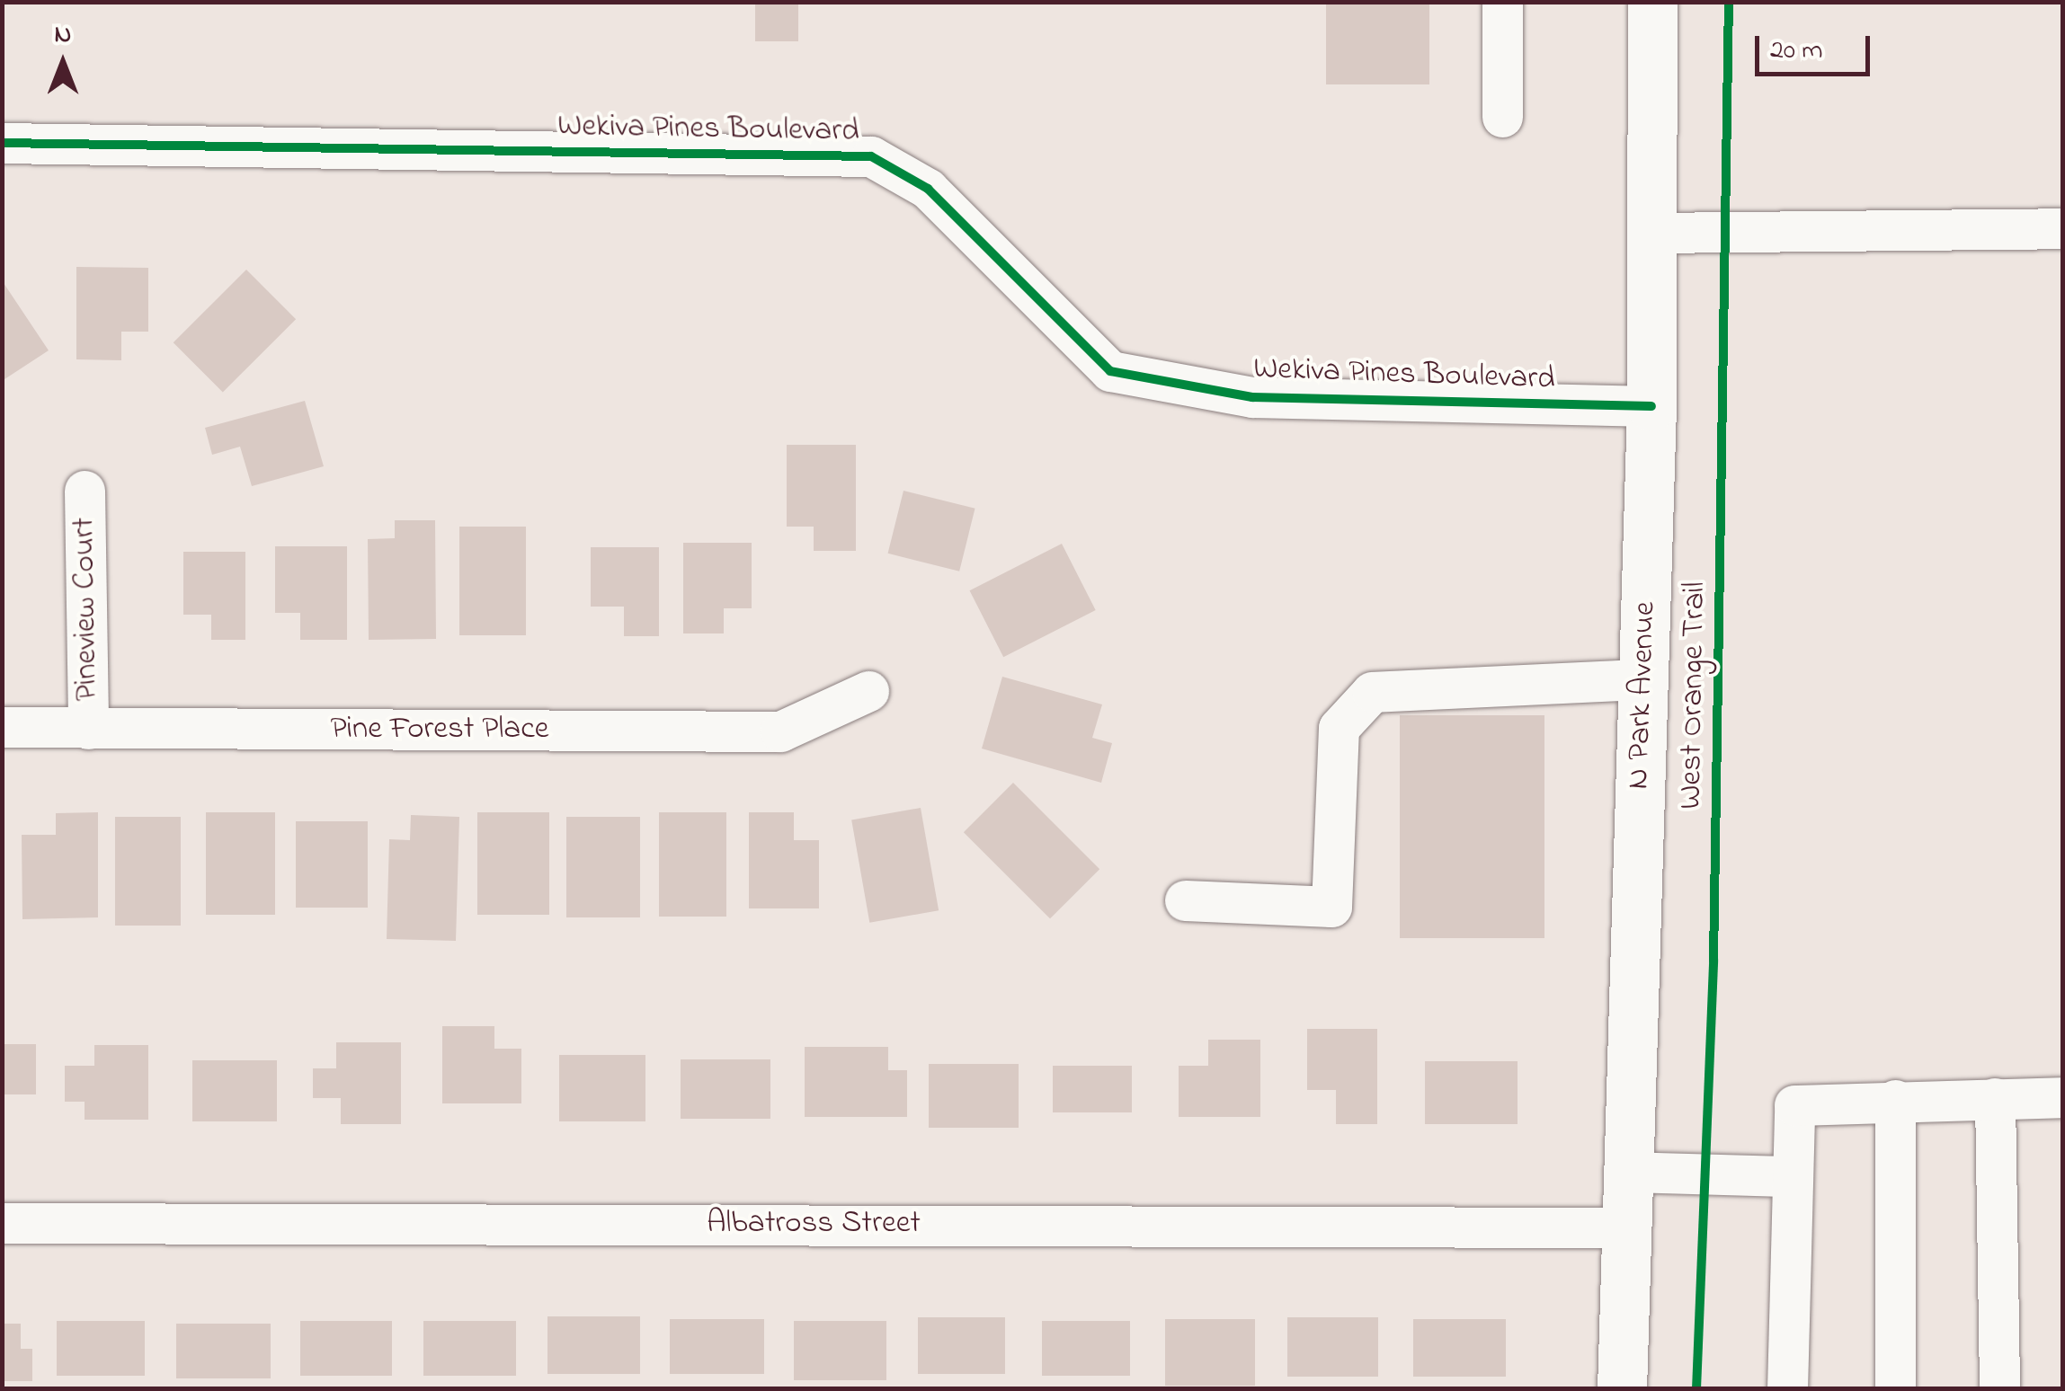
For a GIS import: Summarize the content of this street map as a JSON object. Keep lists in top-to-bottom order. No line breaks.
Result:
{"streets":{"main road":["N Park Avenue"],"street":["Wekiva Pines Boulevard","Pineview Court","Pine Forest Place","Albatross Street"],"cycle path":["West Orange Trail"]},"crossings":[["Wekiva Pines Boulevard","N Park Avenue"],["Pineview Court","Pine Forest Place"],["N Park Avenue","Albatross Street"]],"scale_bar":"20 m","north":"top"}
